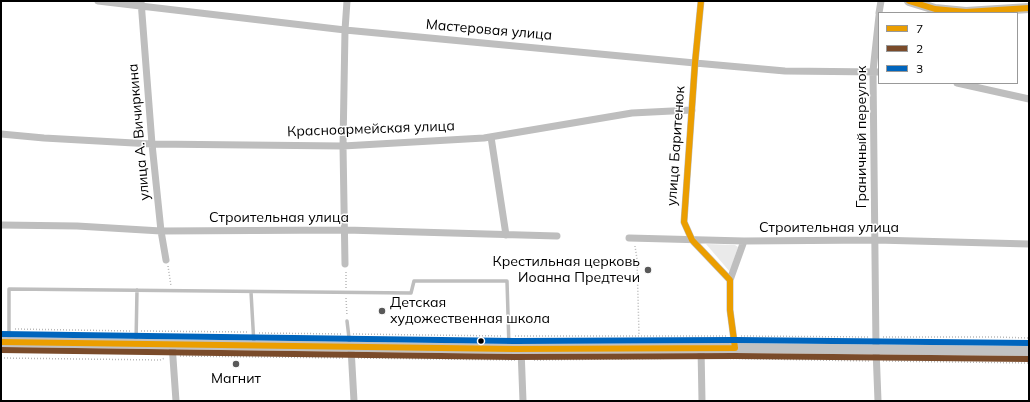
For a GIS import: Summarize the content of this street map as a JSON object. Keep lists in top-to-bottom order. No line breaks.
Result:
{"streets":{"street":["Мастеровая улица","Красноармейская улица","улица А. Вичиркина","Граничный переулок","улица Баритенюк","Строительная улица"]},"crossings":[["Мастеровая улица","улица А. Вичиркина"],["Мастеровая улица","Граничный переулок"],["Мастеровая улица","улица Баритенюк"],["Красноармейская улица","улица А. Вичиркина"],["Красноармейская улица","улица Баритенюк"],["улица А. Вичиркина","Строительная улица"],["Граничный переулок","Строительная улица"],["улица Баритенюк","Строительная улица"]],"places":["Крестильная церковь Иоанна Предтечи","Детская художественная школа","Магнит"],"lines":["transit line 7","transit line 3","transit line 2"],"legend":["7","2","3"]}
